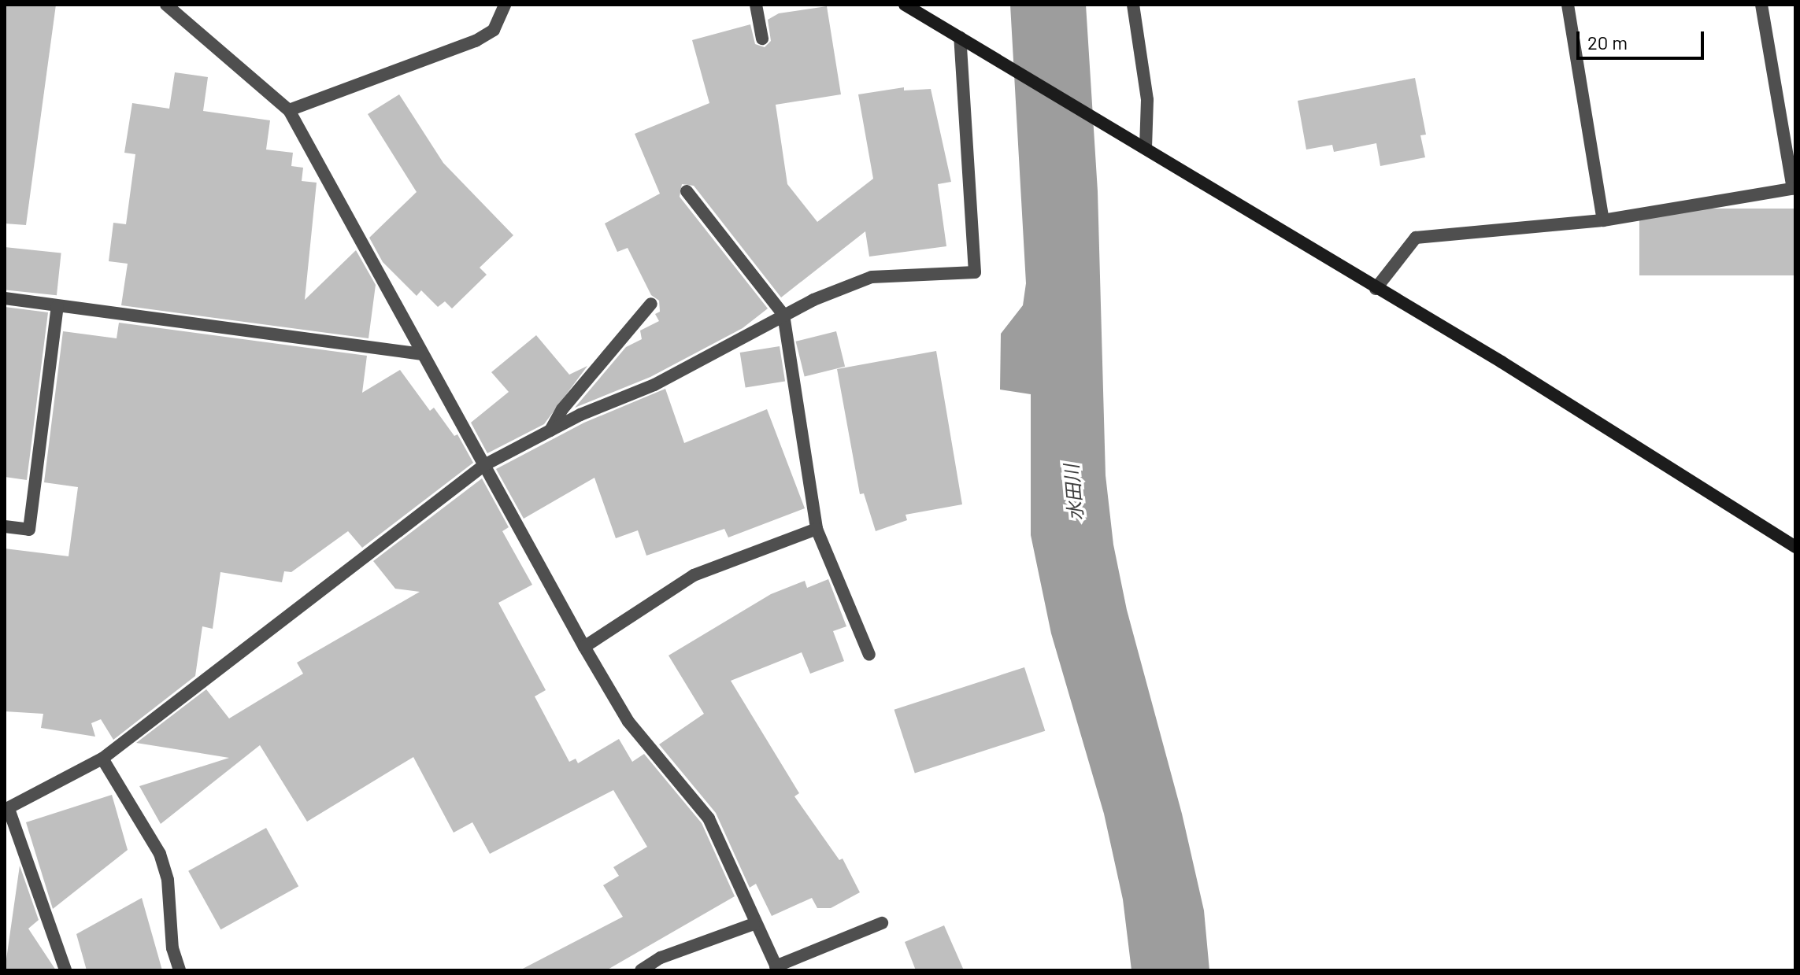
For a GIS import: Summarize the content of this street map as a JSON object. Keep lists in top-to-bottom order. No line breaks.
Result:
{"water":["水田川"],"scale_bar":"20 m"}
